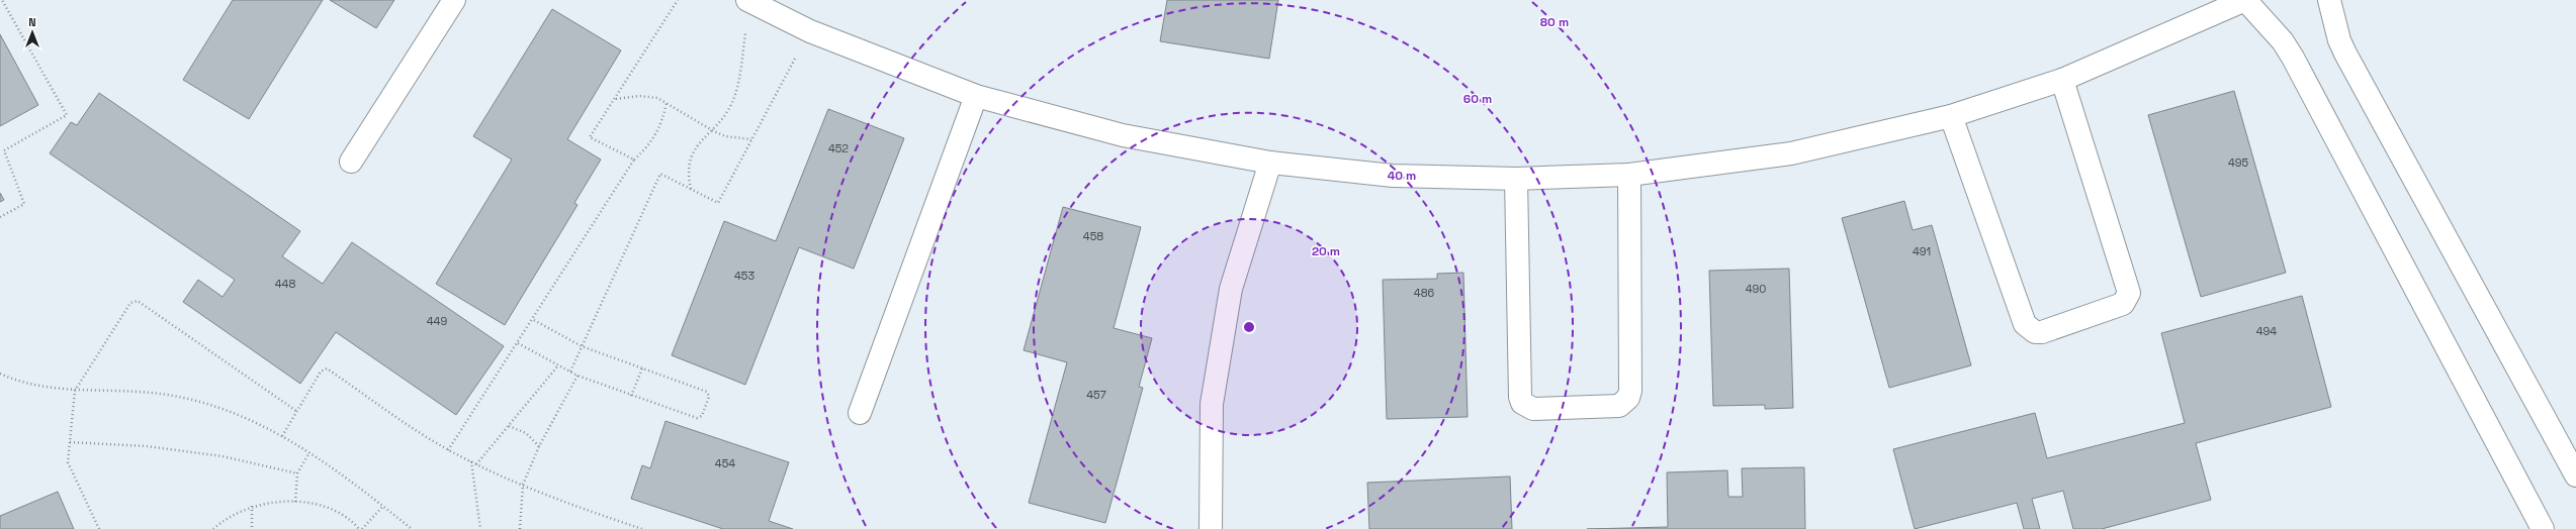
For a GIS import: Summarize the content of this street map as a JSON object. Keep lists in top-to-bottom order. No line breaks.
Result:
{"house_numbers":["452","495","458","491","453","448","490","486","449","494","457","454"],"north":"top","rings":["80 m","60 m","40 m","20 m"]}
